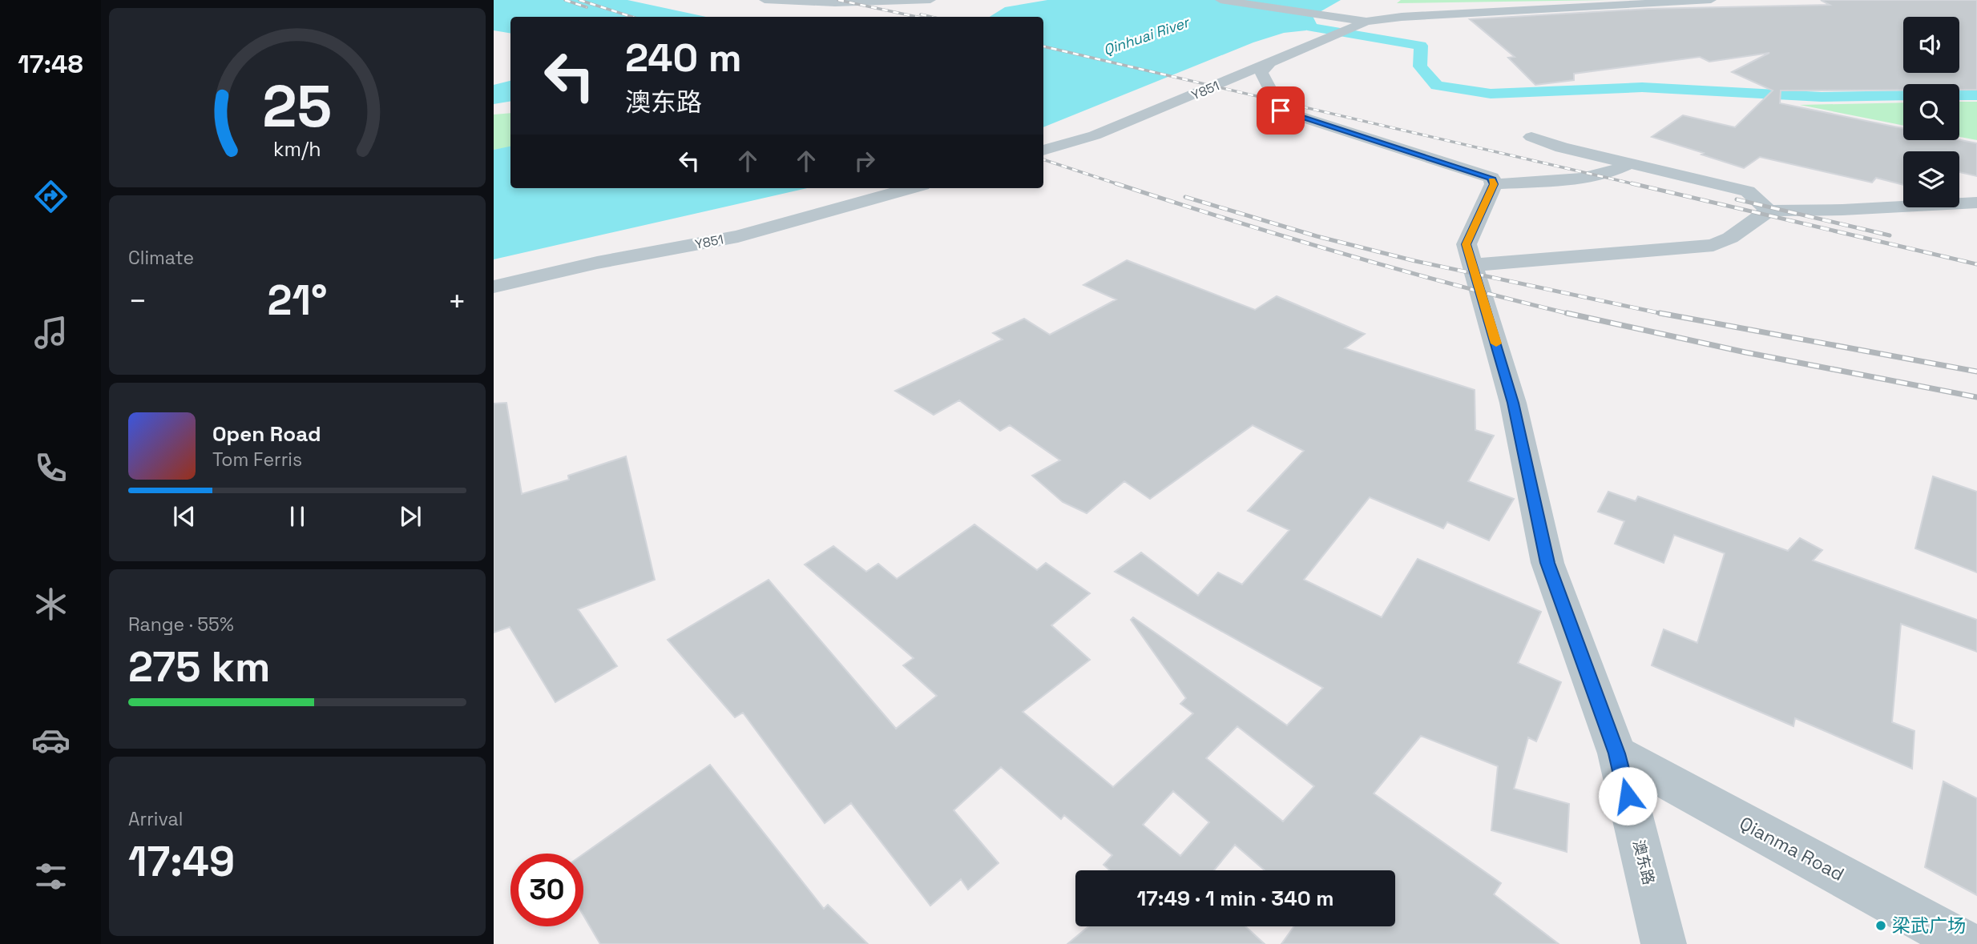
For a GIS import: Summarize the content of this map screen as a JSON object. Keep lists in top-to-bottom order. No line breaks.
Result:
{"streets":{"street":["Y851","Qianma Road","澳东路"]},"crossings":[["Qianma Road","澳东路"]],"water":["Qinhuai River"],"places":["梁武广场"],"page":{"tabs":"17:48","turn":["240 m","澳东路"],"tile":["Climate",["Range · 55%","275 km"],["Arrival","17:49"]],"heat":["−","21°","+"],"song":["Open Road","Tom Ferris"],"limit":"30","trip":"17:49 · 1 min · 340 m","gauge":["25","km/h"]}}
